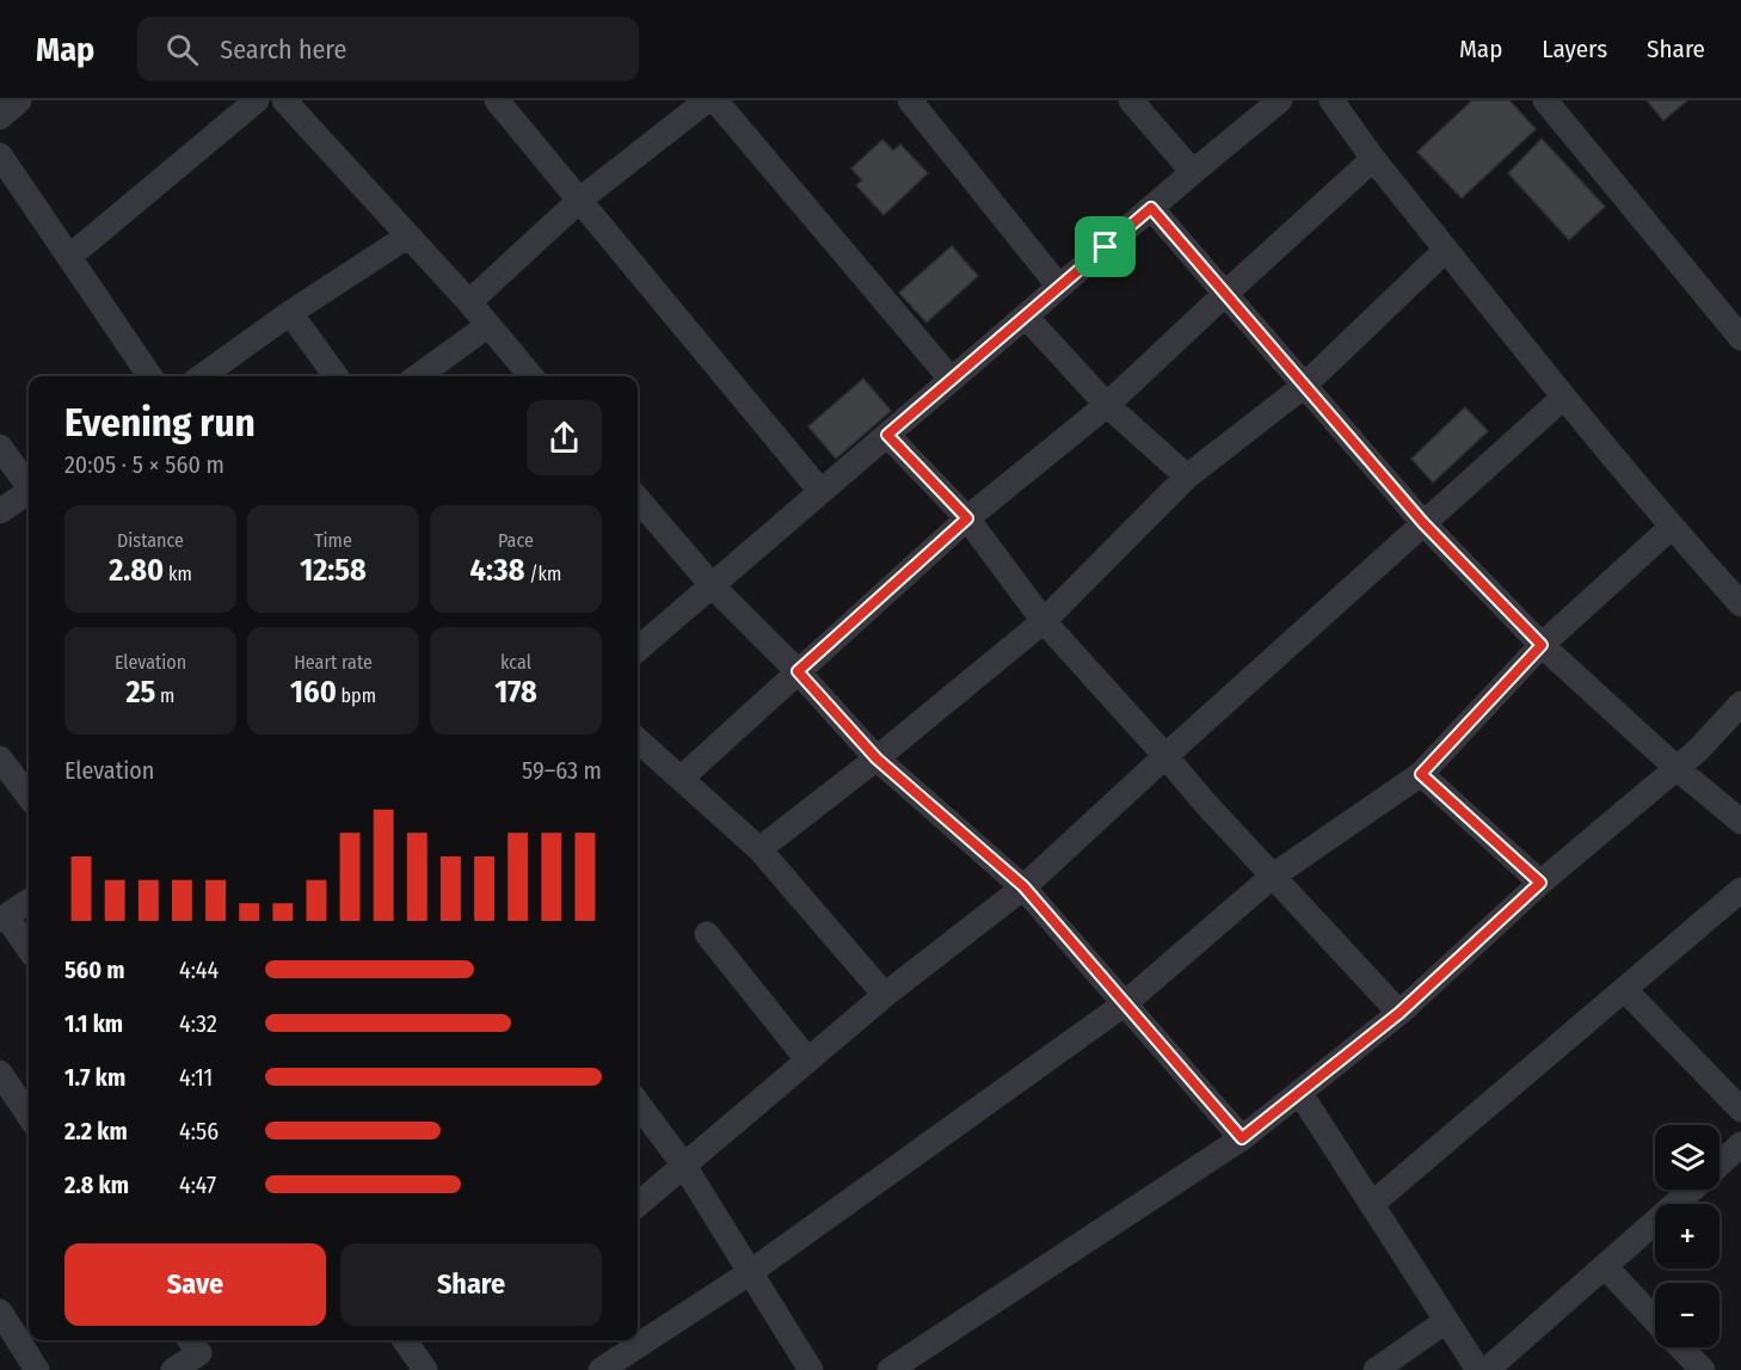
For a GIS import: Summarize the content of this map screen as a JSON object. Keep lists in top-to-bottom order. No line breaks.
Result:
{"page":{"header":"Map","search":"Search here","nav":["Map","Layers","Share"],"heading":["Evening run","20:05 · 5 × 560 m"],"stats":[["Distance","2.80 km"],["Time","12:58"],["Pace","4:38 /km"],["Elevation","25 m"],["Heart rate","160 bpm"],["kcal","178"]],"chart":["Elevation","59–63 m"],"list":[{"name":"560 m","note":"4:44"},{"name":"1.1 km","note":"4:32"},{"name":"1.7 km","note":"4:11"},{"name":"2.2 km","note":"4:56"},{"name":"2.8 km","note":"4:47"}],"map_buttons":["+","−"],"buttons":["Save","Share"]}}
